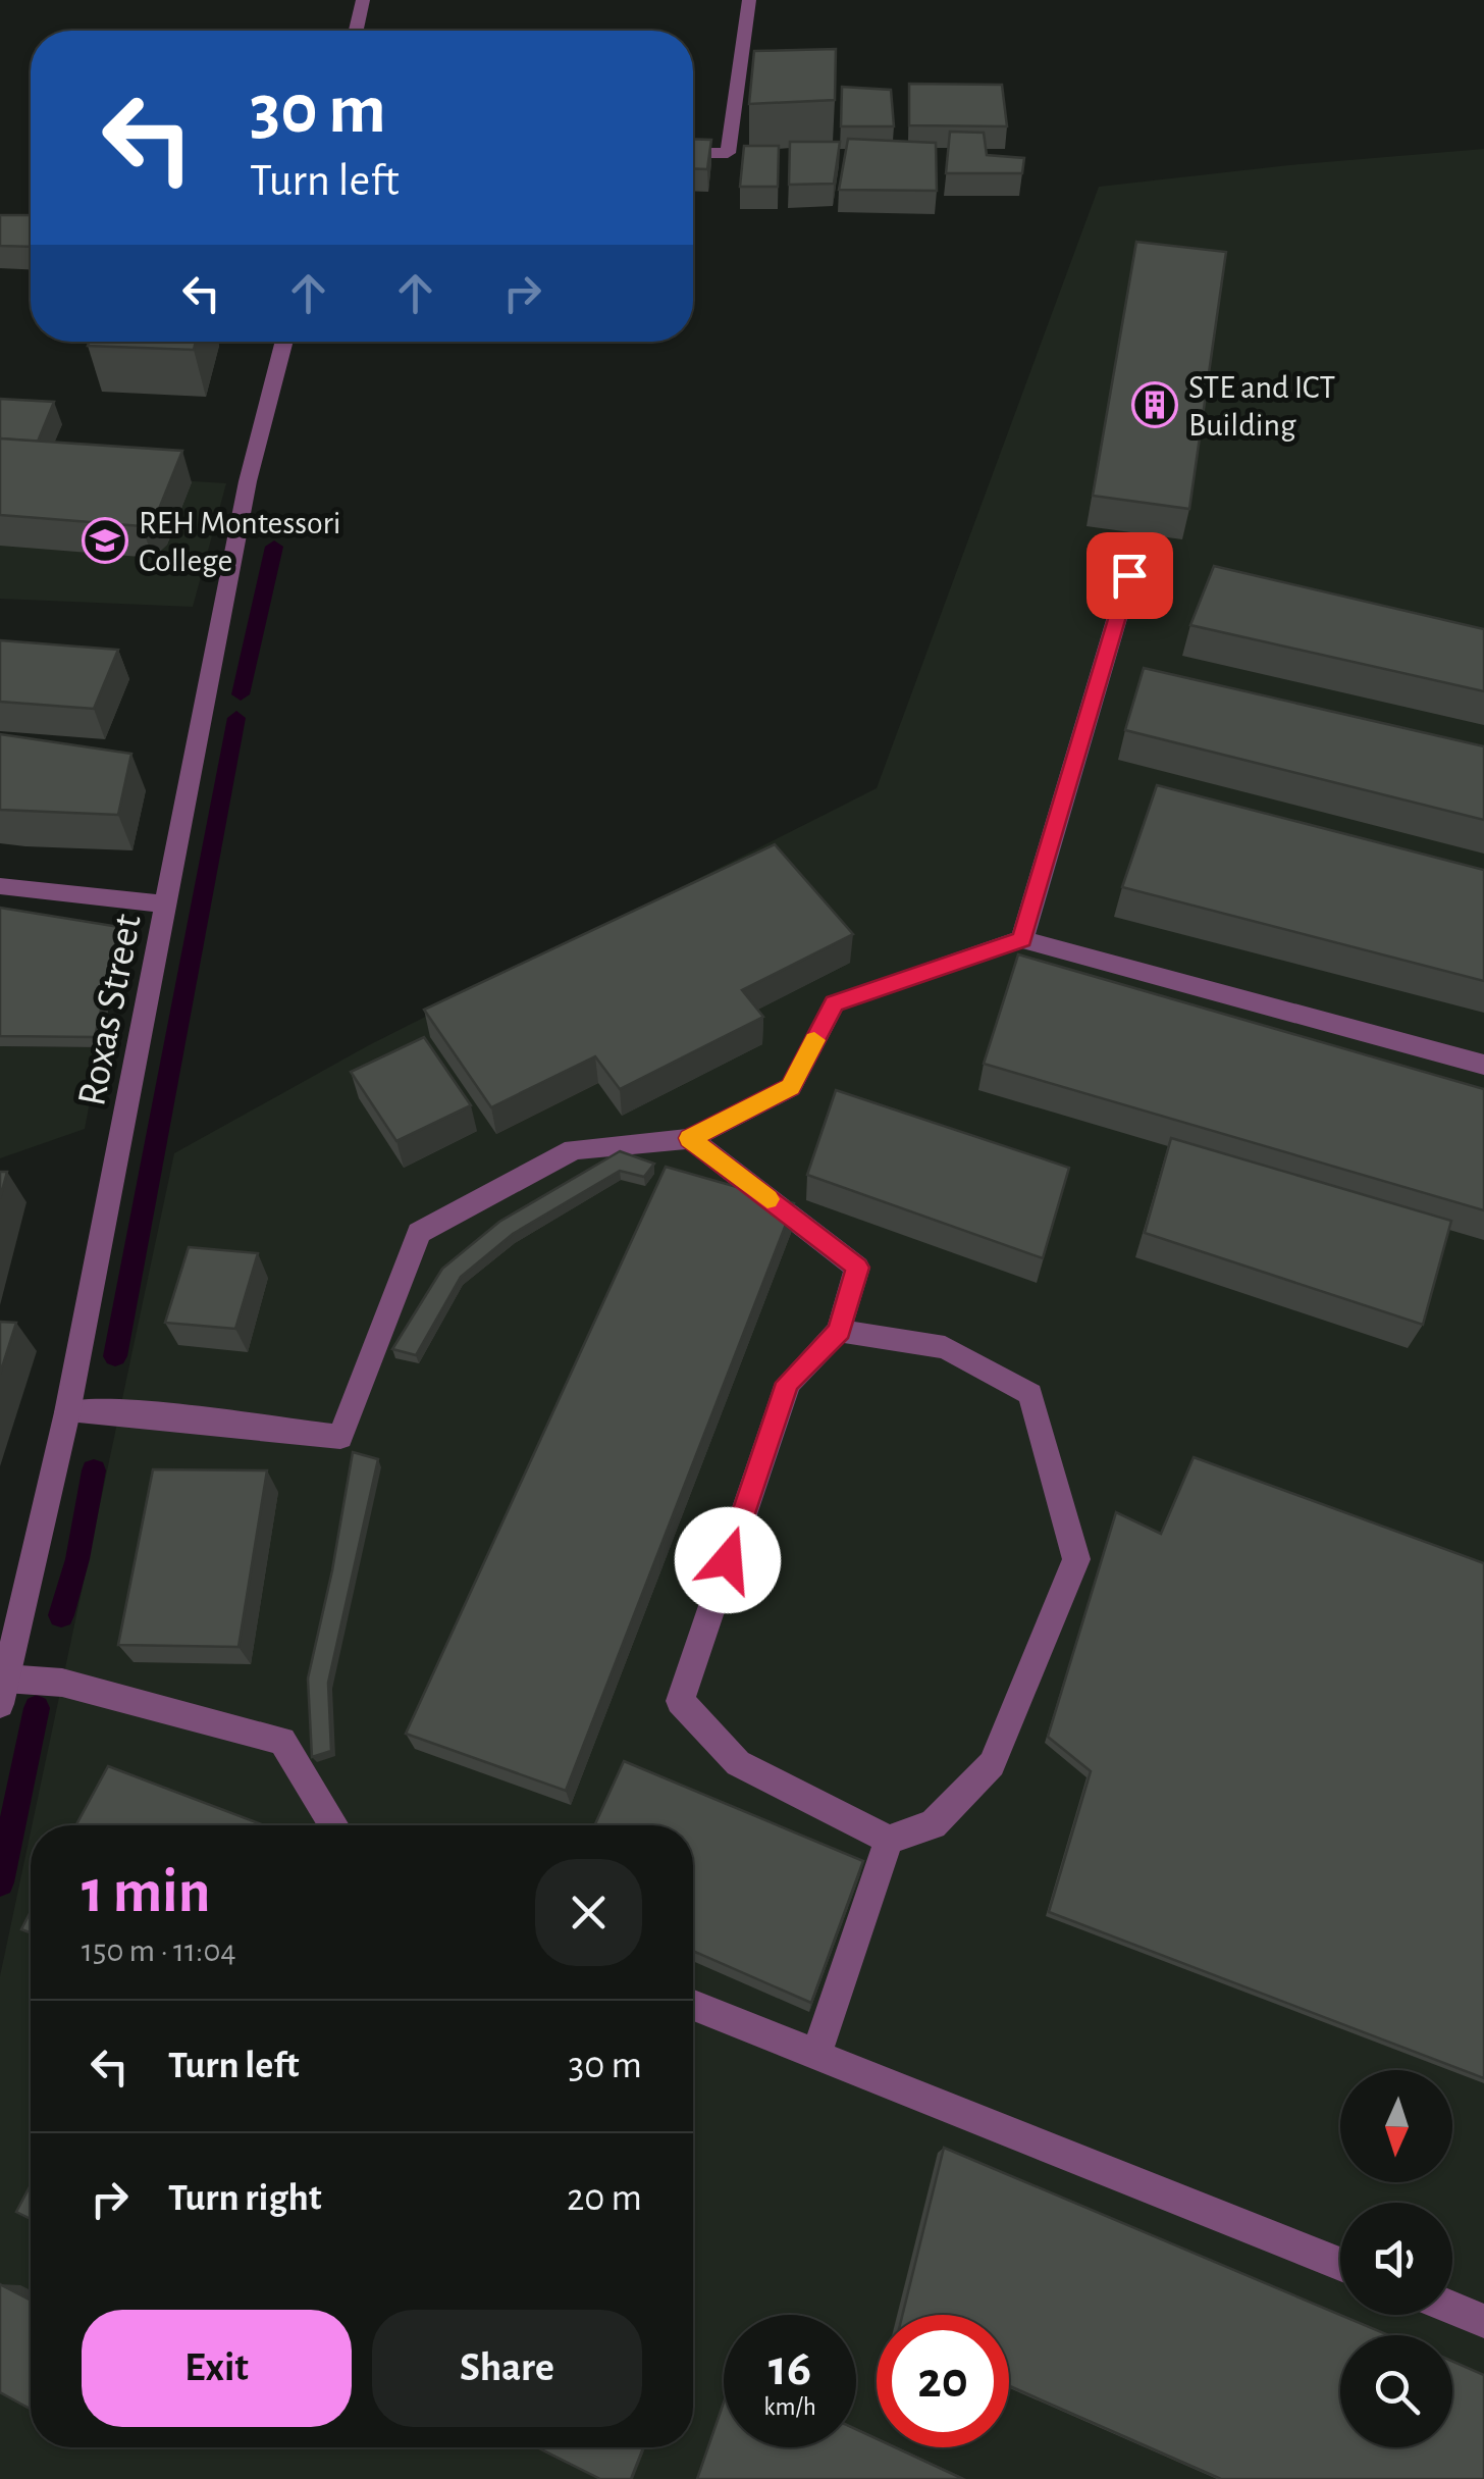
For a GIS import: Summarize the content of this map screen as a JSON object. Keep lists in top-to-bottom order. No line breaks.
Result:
{"streets":{"street":["Roxas Street"]},"places":{"building":["STE and ICT Building"],"school or university":["REH Montessori College"]},"north":"bottom","page":{"turn":["30 m","Turn left"],"heading":["1 min","150 m · 11:04"],"list":[{"name":"Turn left","value":"30 m"},{"name":"Turn right","value":"20 m"}],"buttons":["Exit","Share"],"speed":"16 km/h","limit":"20"}}
